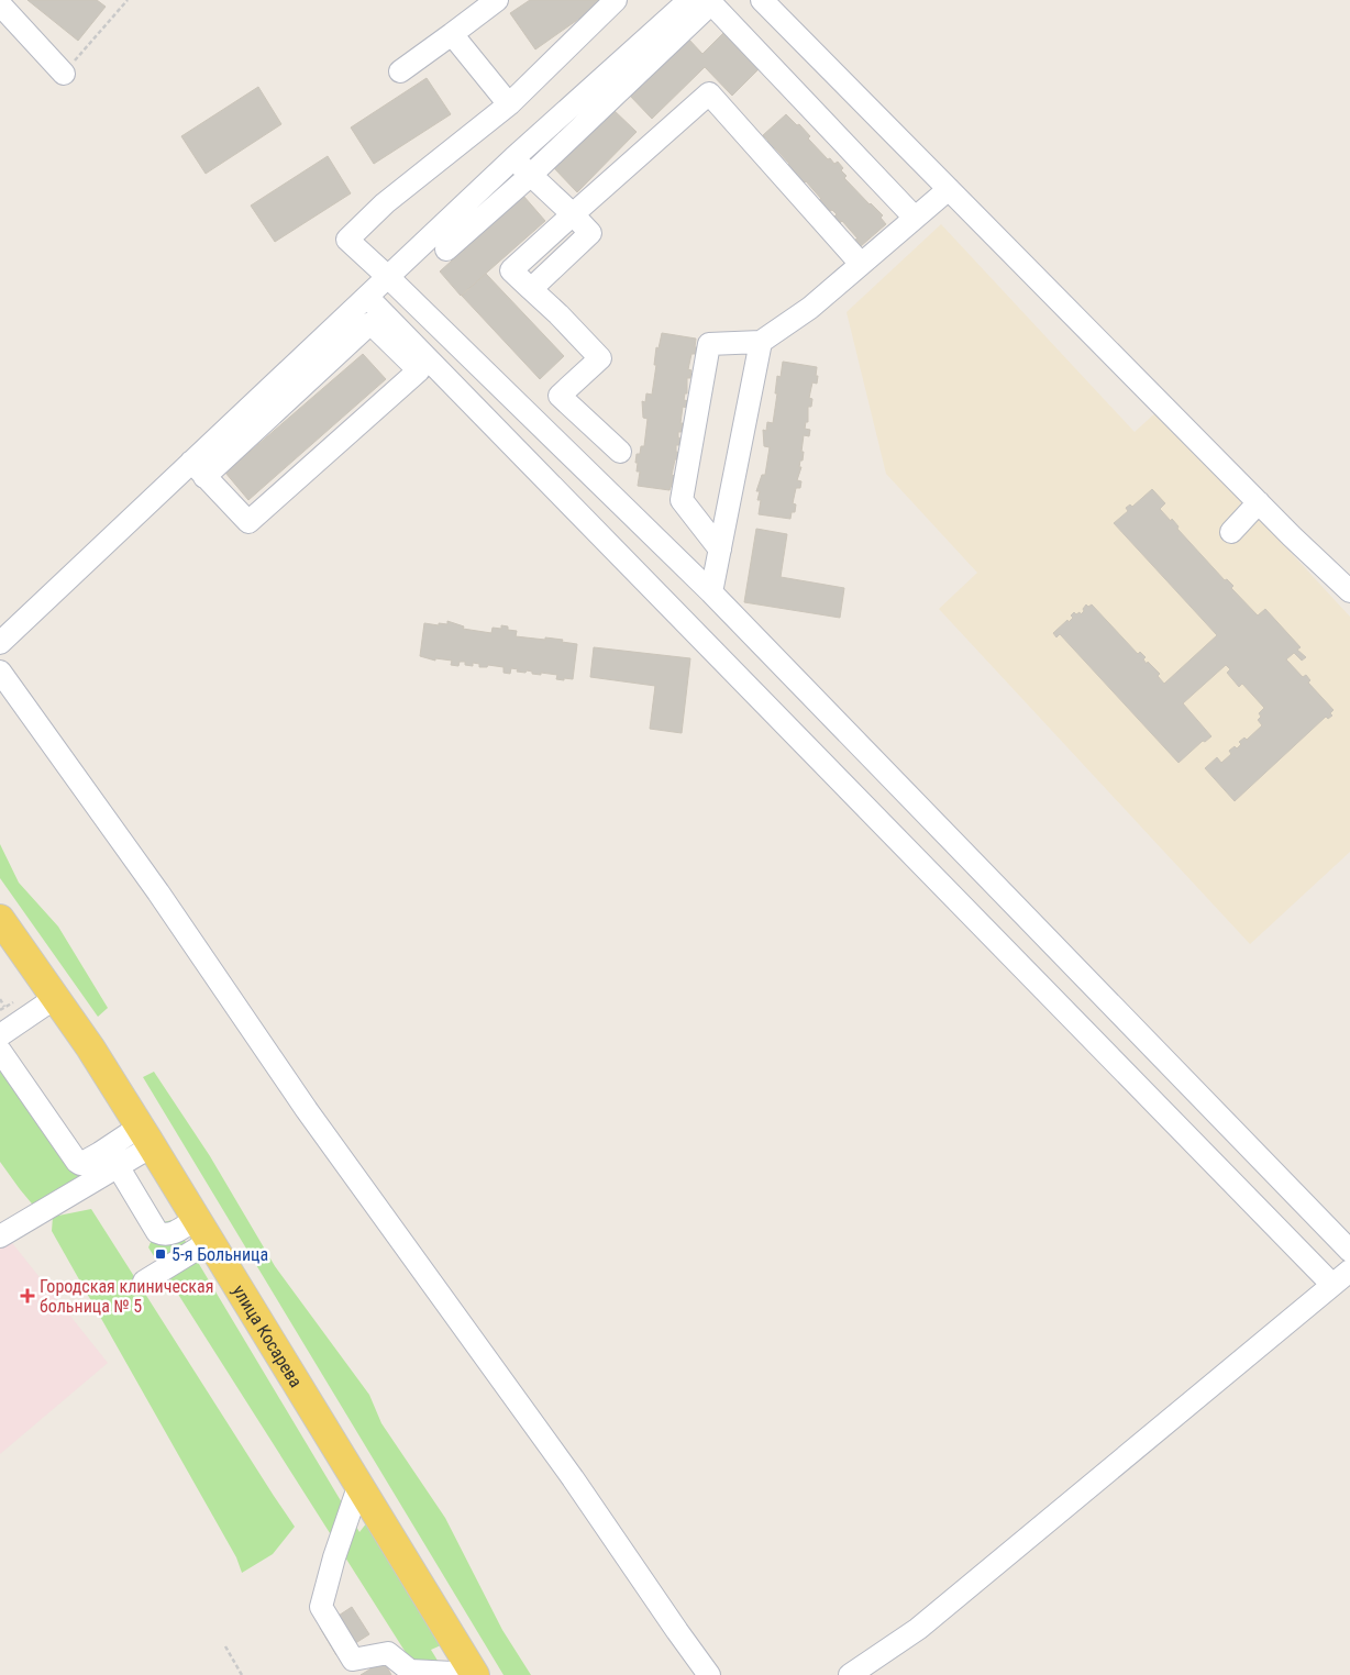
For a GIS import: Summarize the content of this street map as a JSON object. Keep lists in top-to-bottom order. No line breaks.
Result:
{"streets":{"main road":["улица Косарева"]},"places":{"transit":["5-я Больница"],"health":["Городская клиническая больница № 5"]}}
